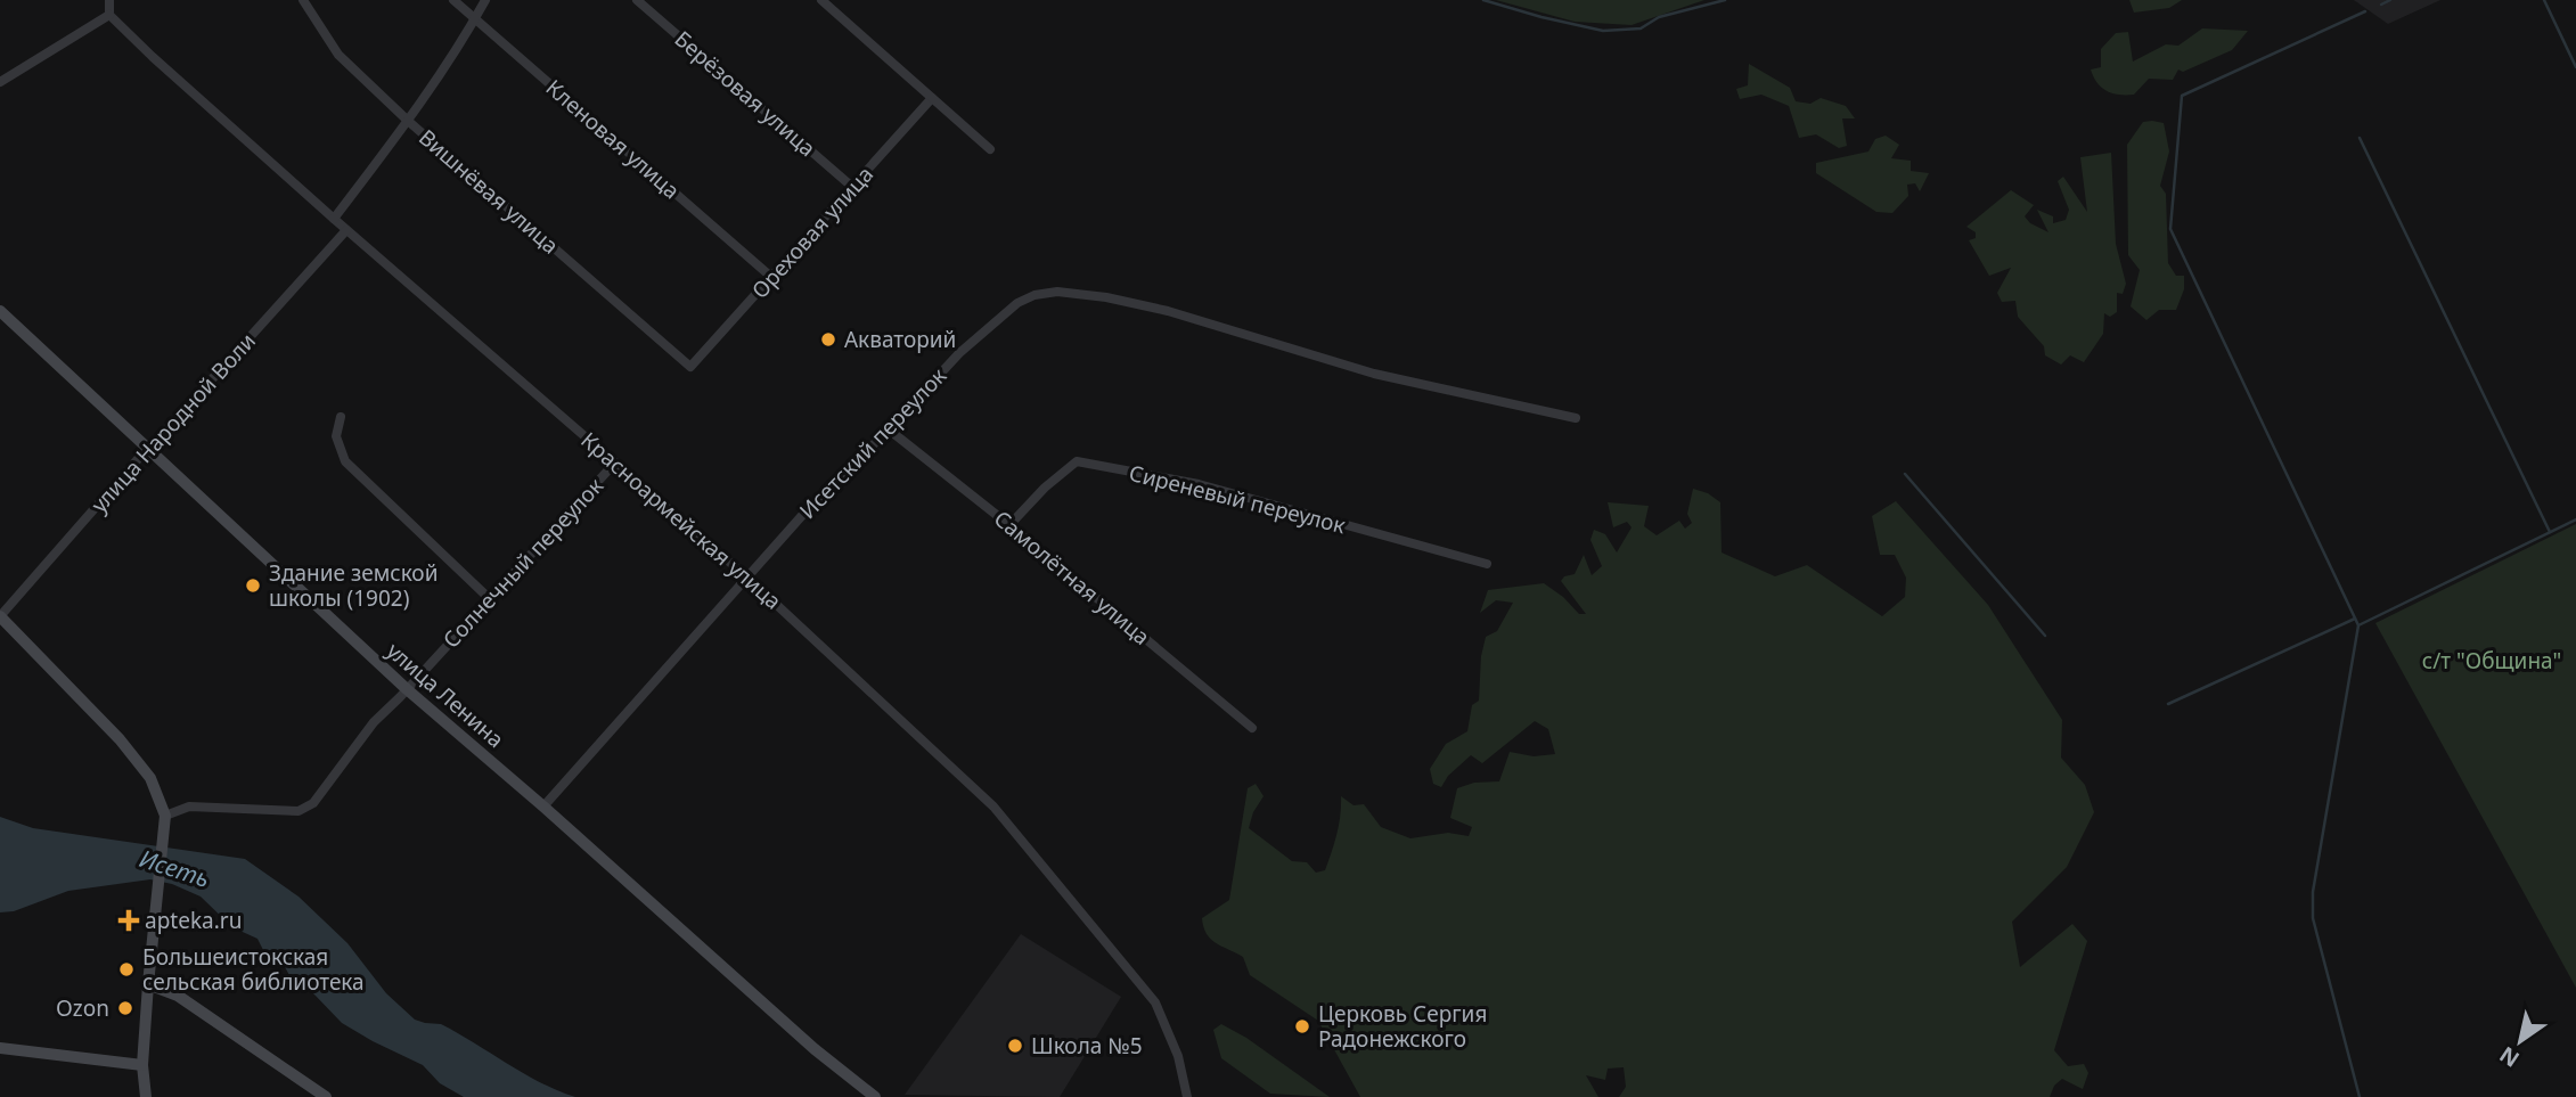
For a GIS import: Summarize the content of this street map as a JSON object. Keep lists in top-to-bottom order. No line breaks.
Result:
{"streets":{"street":["Берёзовая улица","Кленовая улица","Вишнёвая улица","Ореховая улица","улица Народной Воли","Исетский переулок","Сиреневый переулок","Красноармейская улица","Солнечный переулок","Самолётная улица","улица Ленина"]},"crossings":[["Берёзовая улица","Ореховая улица"],["Кленовая улица","Ореховая улица"],["Вишнёвая улица","Ореховая улица"],["улица Народной Воли","Красноармейская улица"],["улица Народной Воли","улица Ленина"],["Исетский переулок","Красноармейская улица"],["Исетский переулок","Самолётная улица"],["Исетский переулок","улица Ленина"],["Сиреневый переулок","Самолётная улица"],["Красноармейская улица","Солнечный переулок"],["Солнечный переулок","улица Ленина"]],"water":["Исеть"],"parks":["с/т \"Община\""],"places":{"other":["Акваторий","Здание земской школы (1902)","Большеистокская сельская библиотека","Ozon","Церковь Сергия Радонежского","Школа №5"],"health":["apteka.ru"]},"north":"bottom left"}
